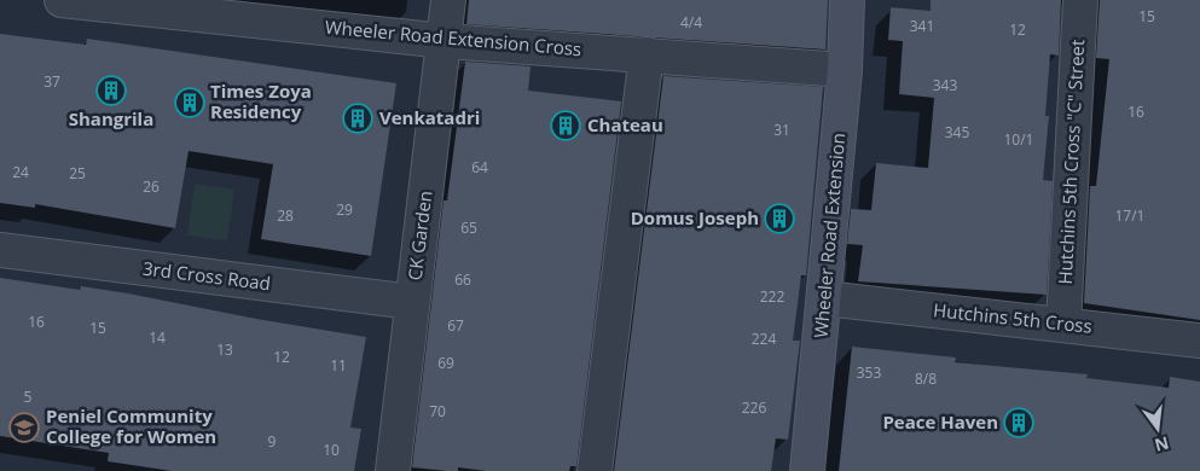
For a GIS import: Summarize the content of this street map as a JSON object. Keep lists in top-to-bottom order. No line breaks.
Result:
{"streets":{"street":["Wheeler Road Extension Cross","Hutchins 5th Cross \"C\" Street","CK Garden","Wheeler Road Extension","3rd Cross Road","Hutchins 5th Cross"]},"crossings":[["Wheeler Road Extension Cross","CK Garden"],["Wheeler Road Extension Cross","Wheeler Road Extension"],["Hutchins 5th Cross \"C\" Street","Hutchins 5th Cross"],["CK Garden","3rd Cross Road"],["Wheeler Road Extension","Hutchins 5th Cross"]],"places":{"building":["Shangrila","Times Zoya Residency","Venkatadri","Chateau","Domus Joseph","Peace Haven"],"school or university":["Peniel Community College for Women"]},"house_numbers":["15","4/4","341","12","37","343","16","31","345","10/1","64","24","25","26","29","28","17/1","65","66","222","16","67","15","14","224","13","12","69","11","353","8/8","5","226","70","9","10"],"north":"bottom"}
